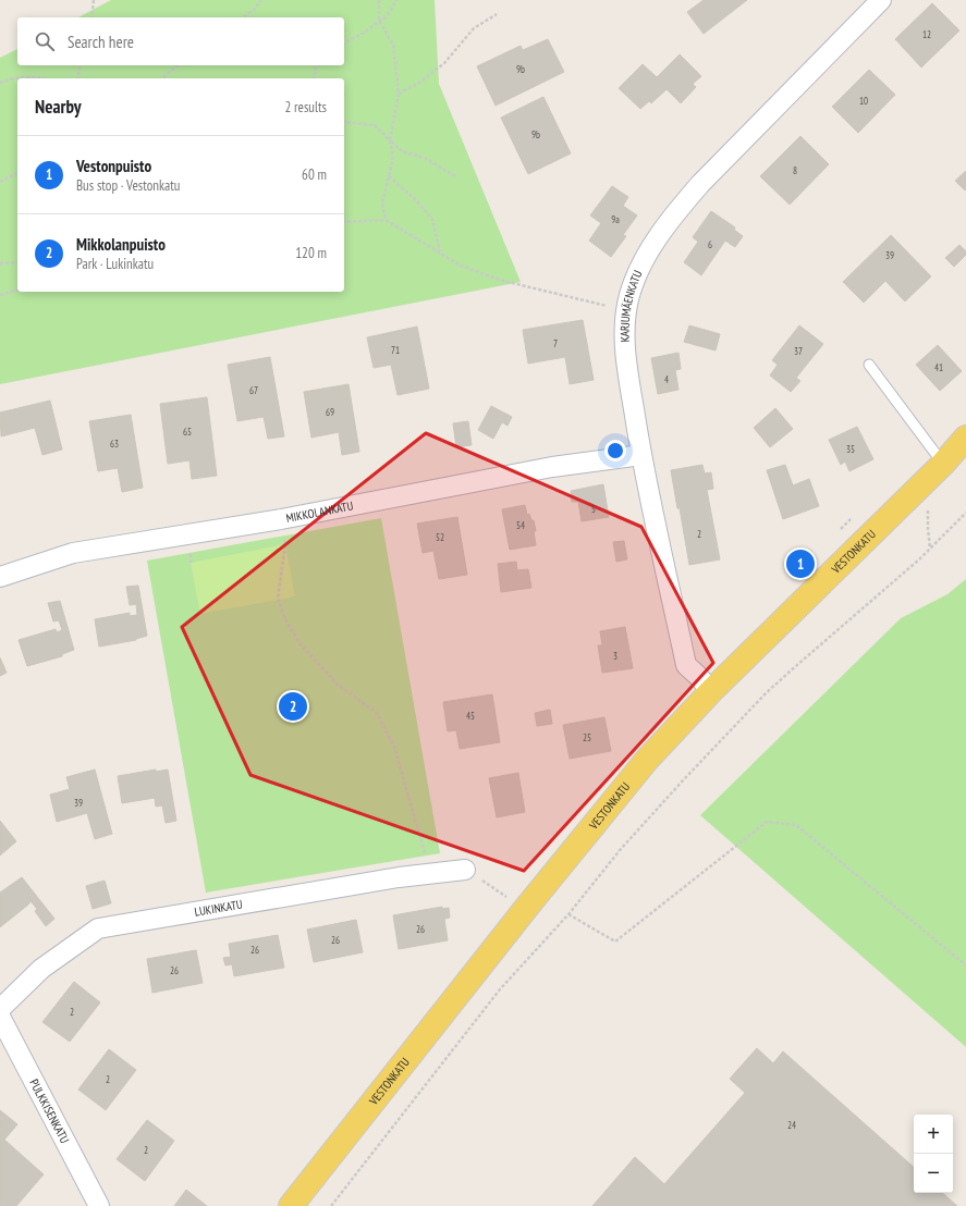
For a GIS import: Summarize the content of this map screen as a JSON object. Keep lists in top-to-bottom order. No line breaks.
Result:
{"streets":{"main road":["VESTONKATU"],"street":["KARJUMÄENKATU","MIKKOLANKATU","LUKINKATU","PULKKISENKATU"]},"crossings":[["KARJUMÄENKATU","MIKKOLANKATU"],["KARJUMÄENKATU","VESTONKATU"]],"house_numbers":["12","9b","10","9b","8","9a","6","39","7","71","37","41","4","67","69","65","63","35","5","54","2","52","3","45","25","39","26","26","26","26","2","2","24","2"],"page":{"search":"Search here","heading":["Nearby","2 results"],"list":[{"mark":"1","name":"Vestonpuisto","note":"Bus stop · Vestonkatu","value":"60 m"},{"mark":"2","name":"Mikkolanpuisto","note":"Park · Lukinkatu","value":"120 m"}],"pins":["1","2"],"map_buttons":["+","−"]}}
